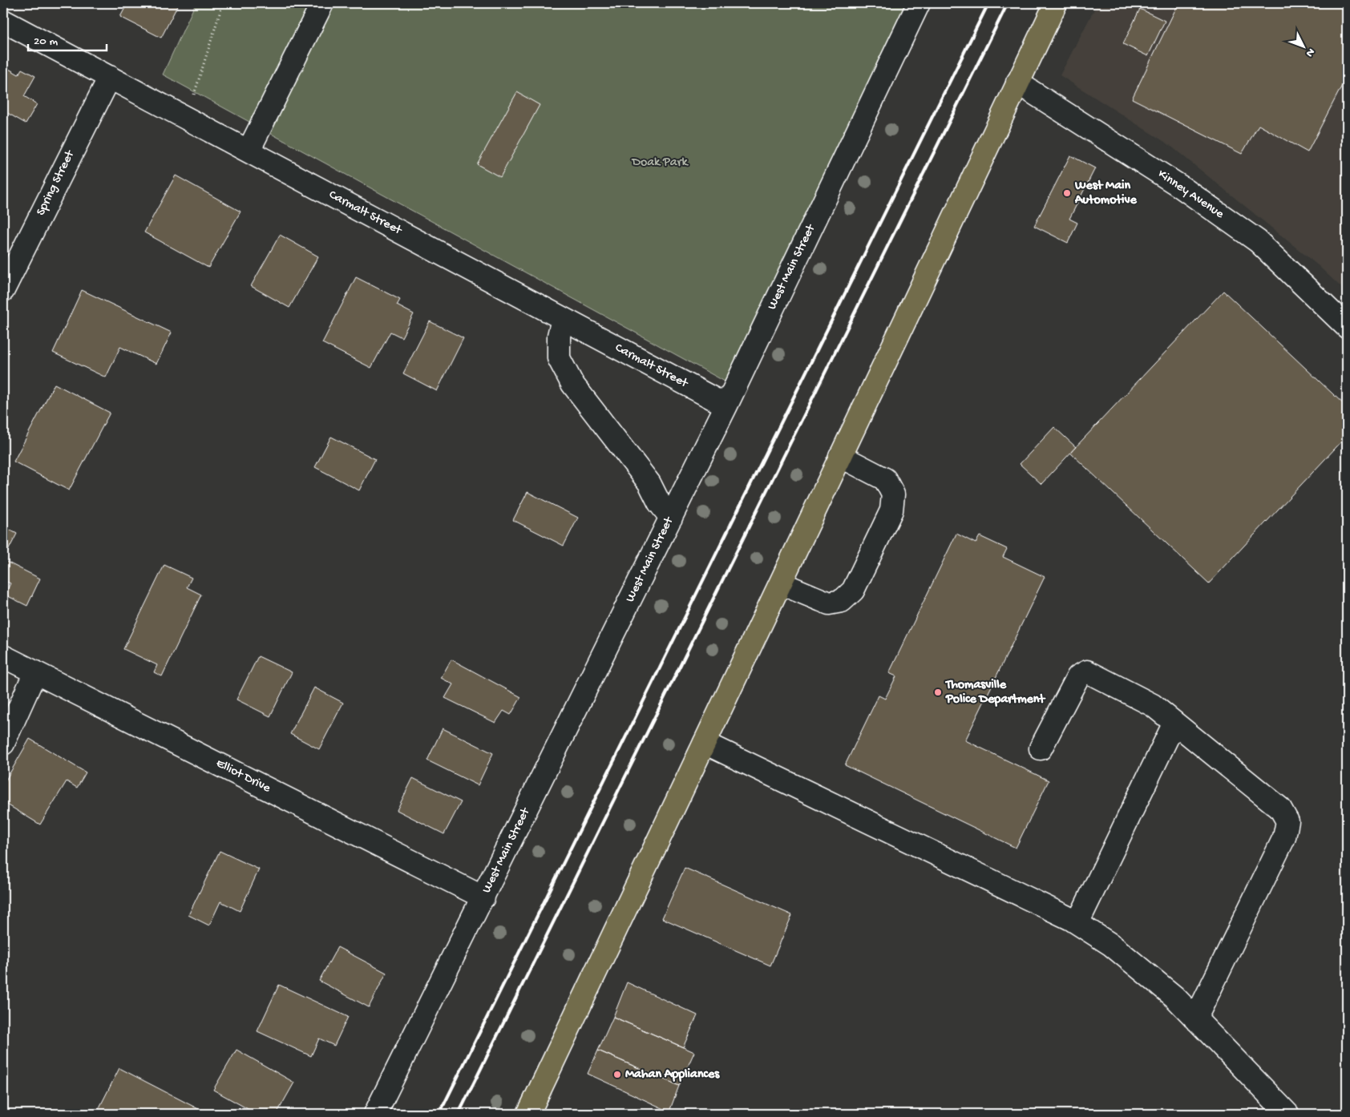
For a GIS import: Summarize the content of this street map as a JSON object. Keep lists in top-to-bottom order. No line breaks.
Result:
{"streets":{"street":["Spring Street","Kinney Avenue","Carmalt Street","West Main Street","Elliot Drive"]},"crossings":[["Spring Street","Carmalt Street"],["Carmalt Street","West Main Street"],["West Main Street","Elliot Drive"]],"parks":["Doak Park"],"places":["West Main Automotive","Thomasville Police Department","Mahan Appliances"],"scale_bar":"20 m","north":"bottom right"}
